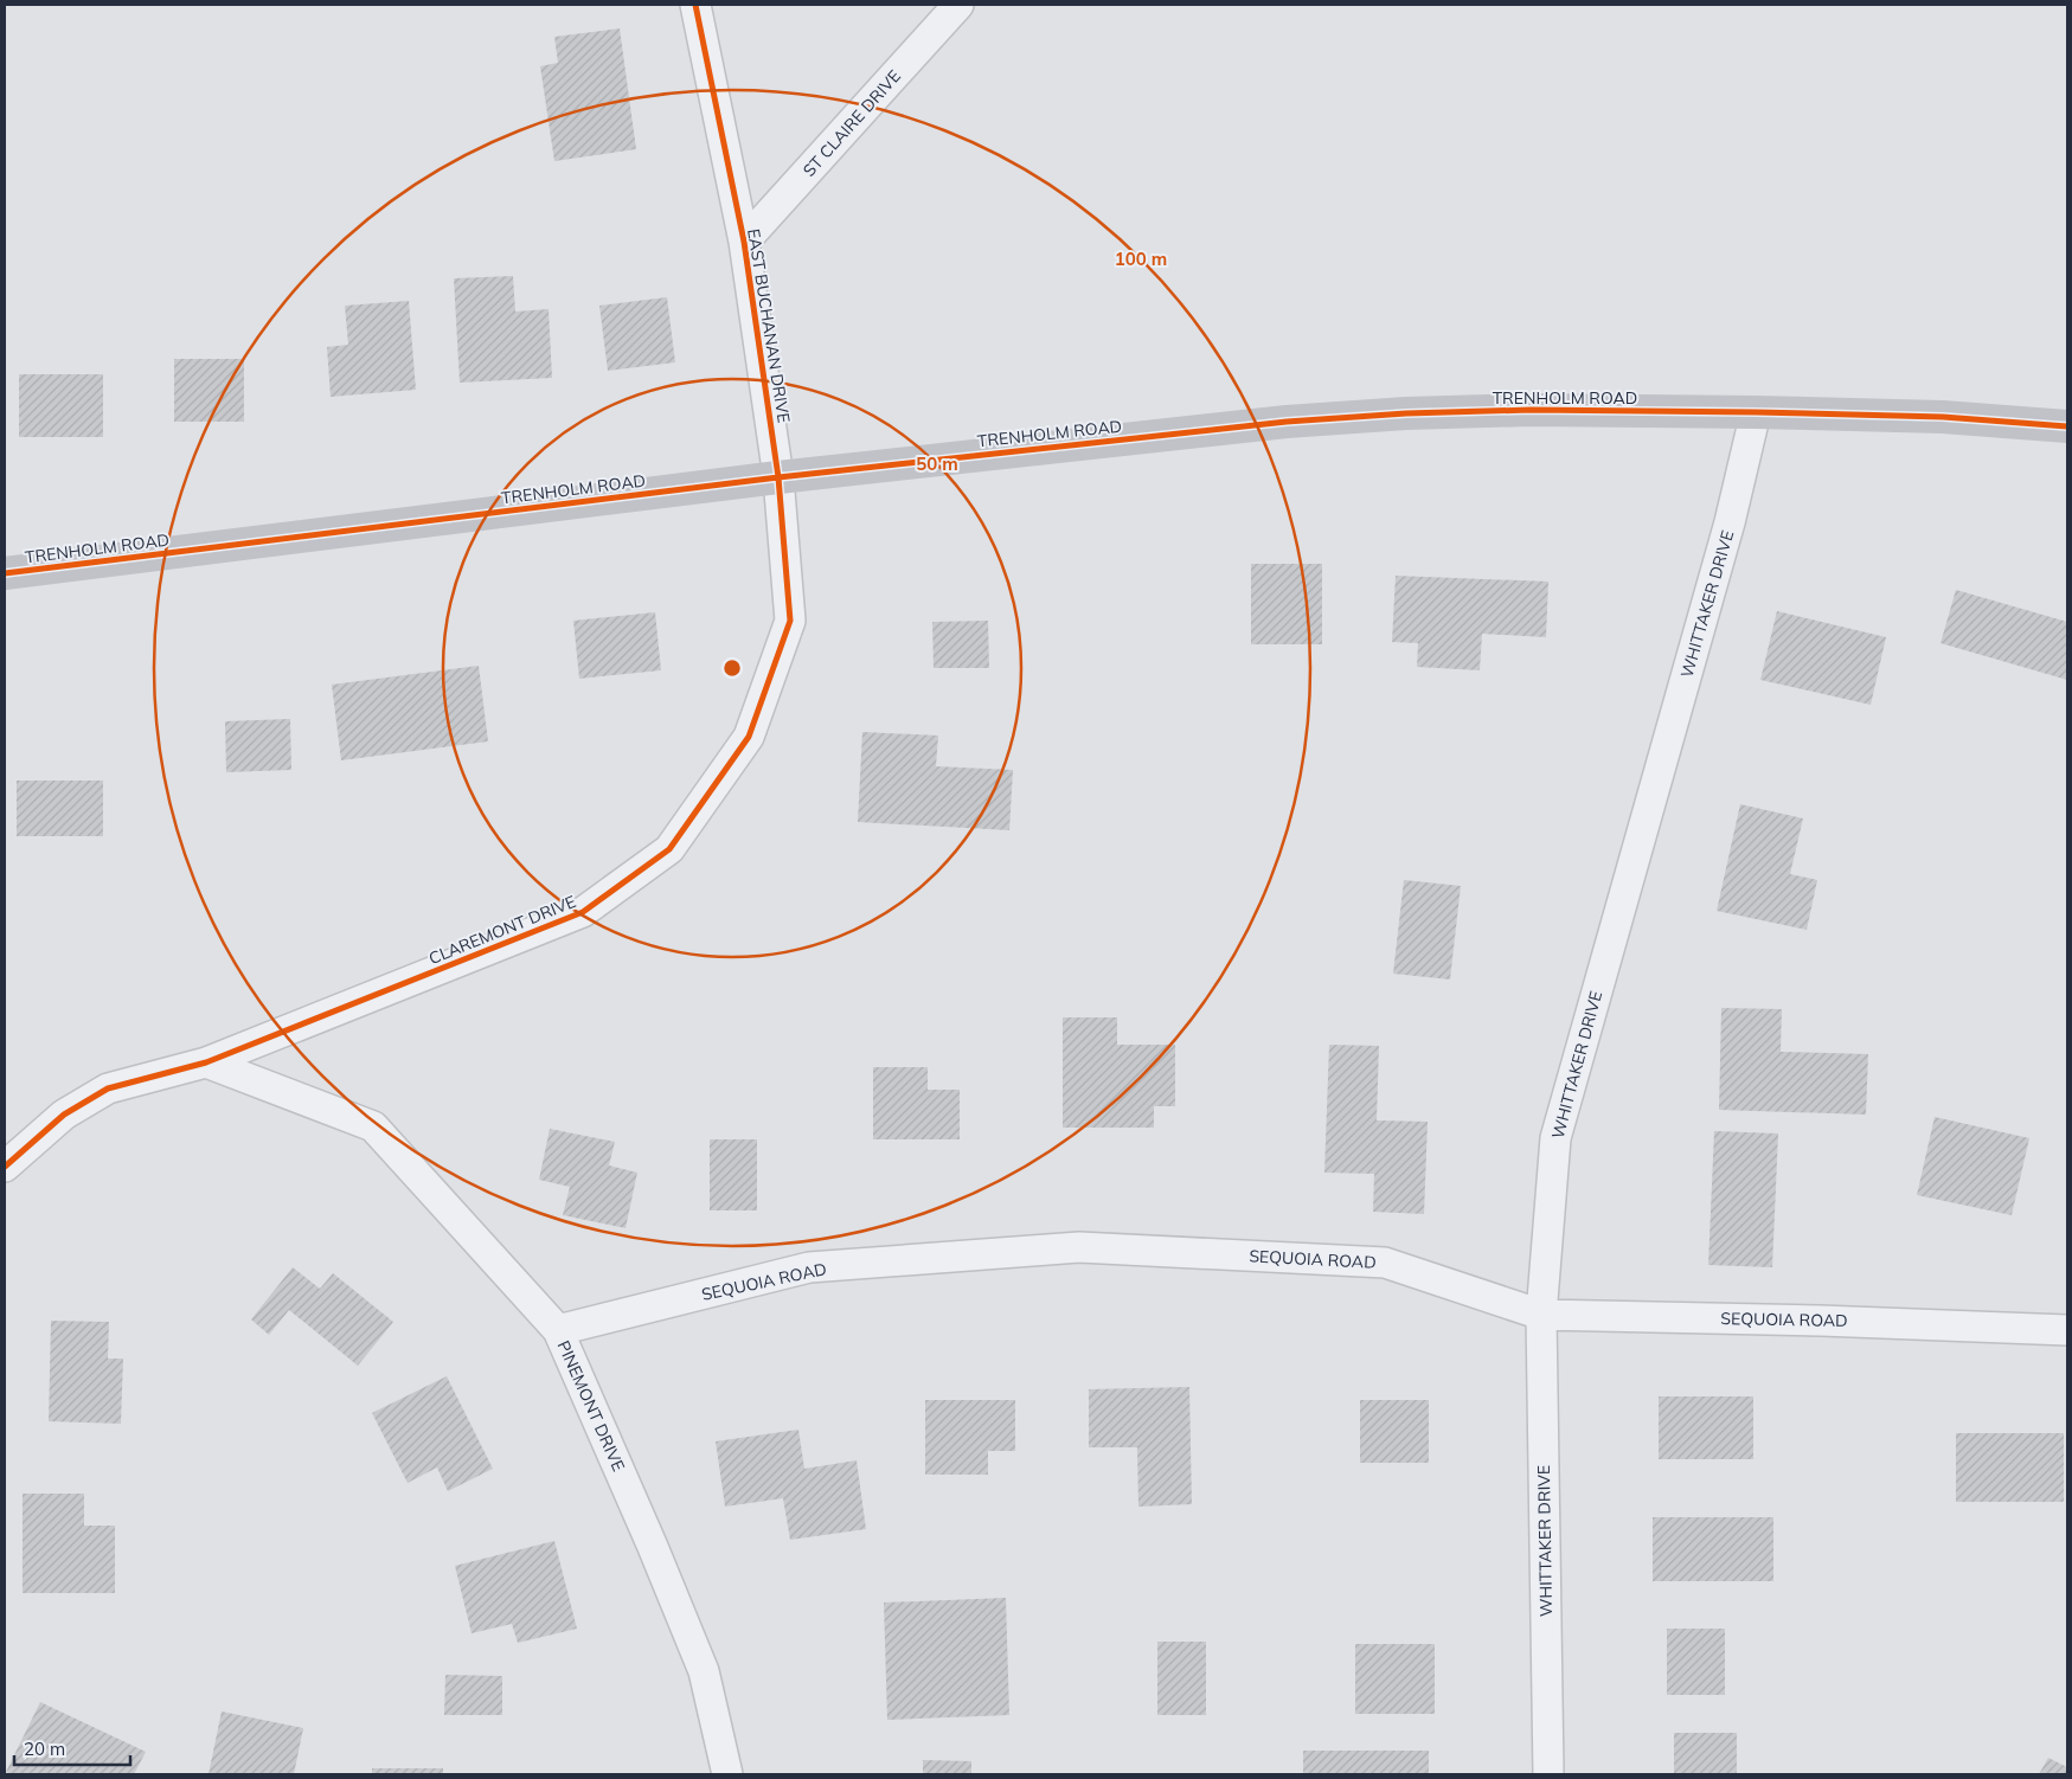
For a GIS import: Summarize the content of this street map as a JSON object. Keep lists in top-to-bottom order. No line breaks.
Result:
{"streets":{"main road":["TRENHOLM ROAD"],"street":["ST CLAIRE DRIVE","EAST BUCHANAN DRIVE","WHITTAKER DRIVE","CLAREMONT DRIVE","SEQUOIA ROAD","PINEMONT DRIVE"]},"crossings":[["ST CLAIRE DRIVE","EAST BUCHANAN DRIVE"],["EAST BUCHANAN DRIVE","TRENHOLM ROAD"],["EAST BUCHANAN DRIVE","CLAREMONT DRIVE"],["TRENHOLM ROAD","WHITTAKER DRIVE"],["TRENHOLM ROAD","CLAREMONT DRIVE"],["WHITTAKER DRIVE","SEQUOIA ROAD"],["CLAREMONT DRIVE","PINEMONT DRIVE"],["SEQUOIA ROAD","PINEMONT DRIVE"]],"scale_bar":"20 m","rings":["100 m","50 m"]}
